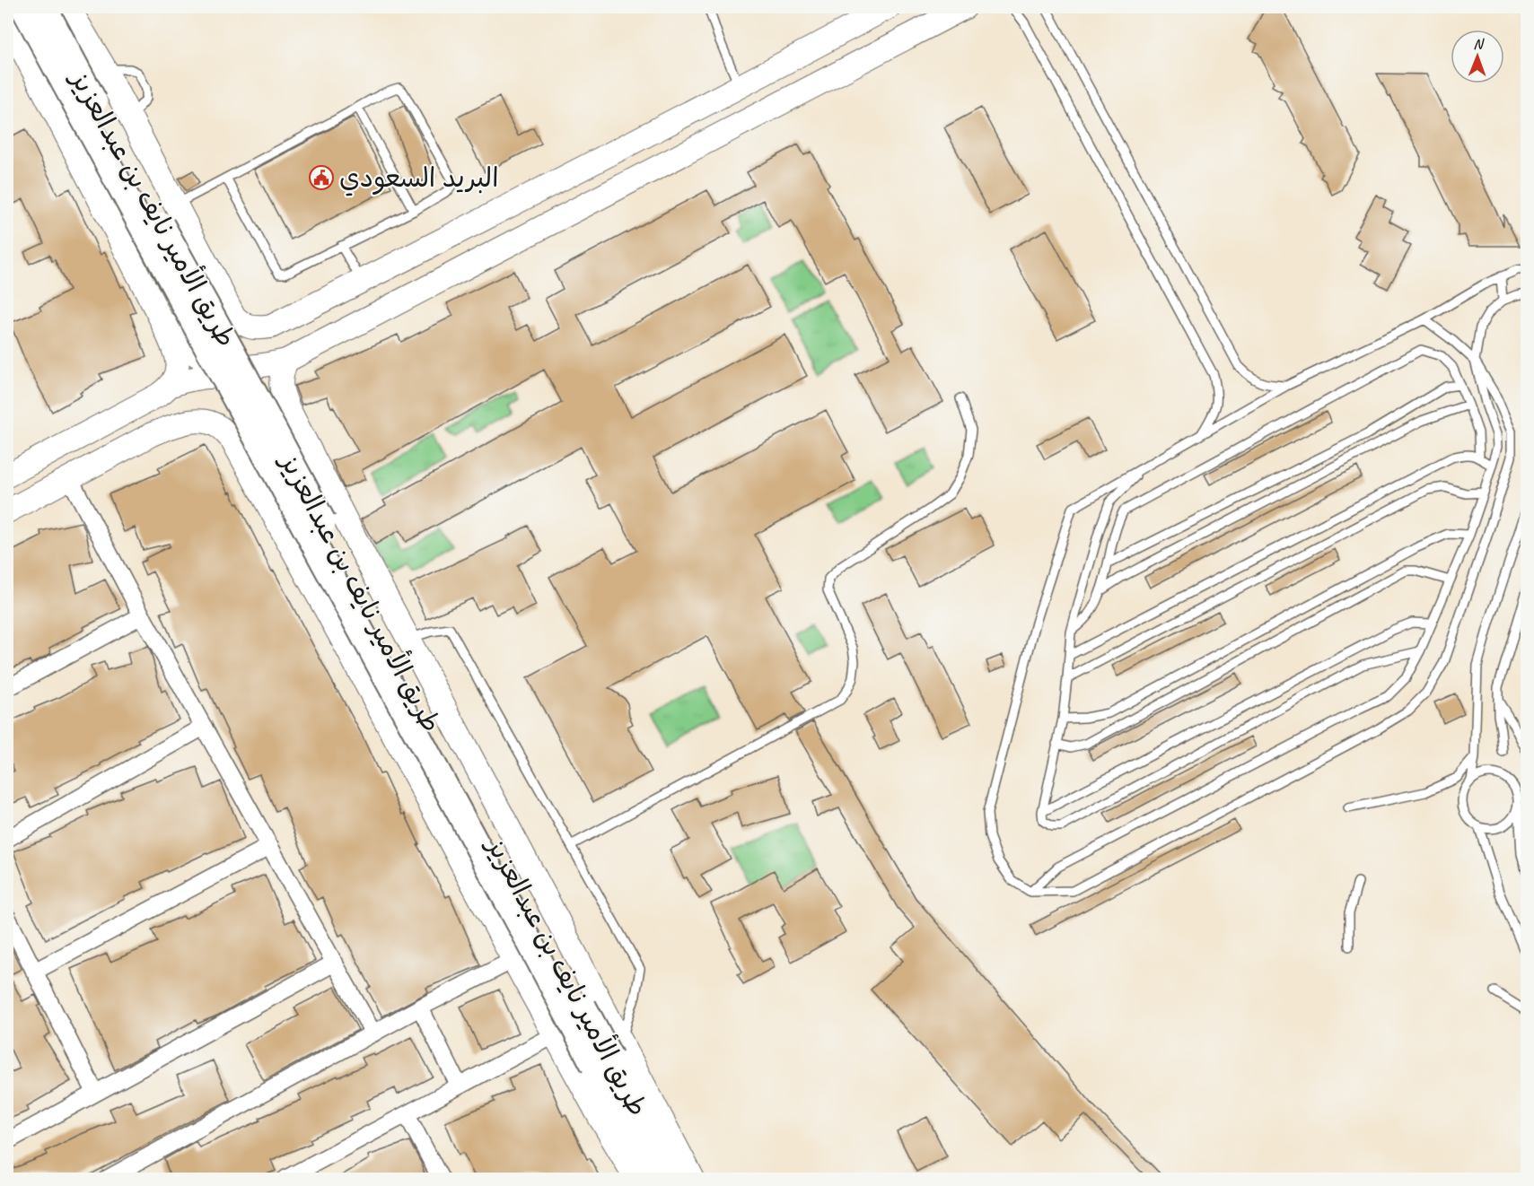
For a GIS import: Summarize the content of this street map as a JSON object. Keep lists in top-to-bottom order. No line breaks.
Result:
{"streets":{"main road":["طريق الأمير نايف بن عبدالعزيز"]},"places":{"public building":["البريد السعودي"]},"north":"top"}
